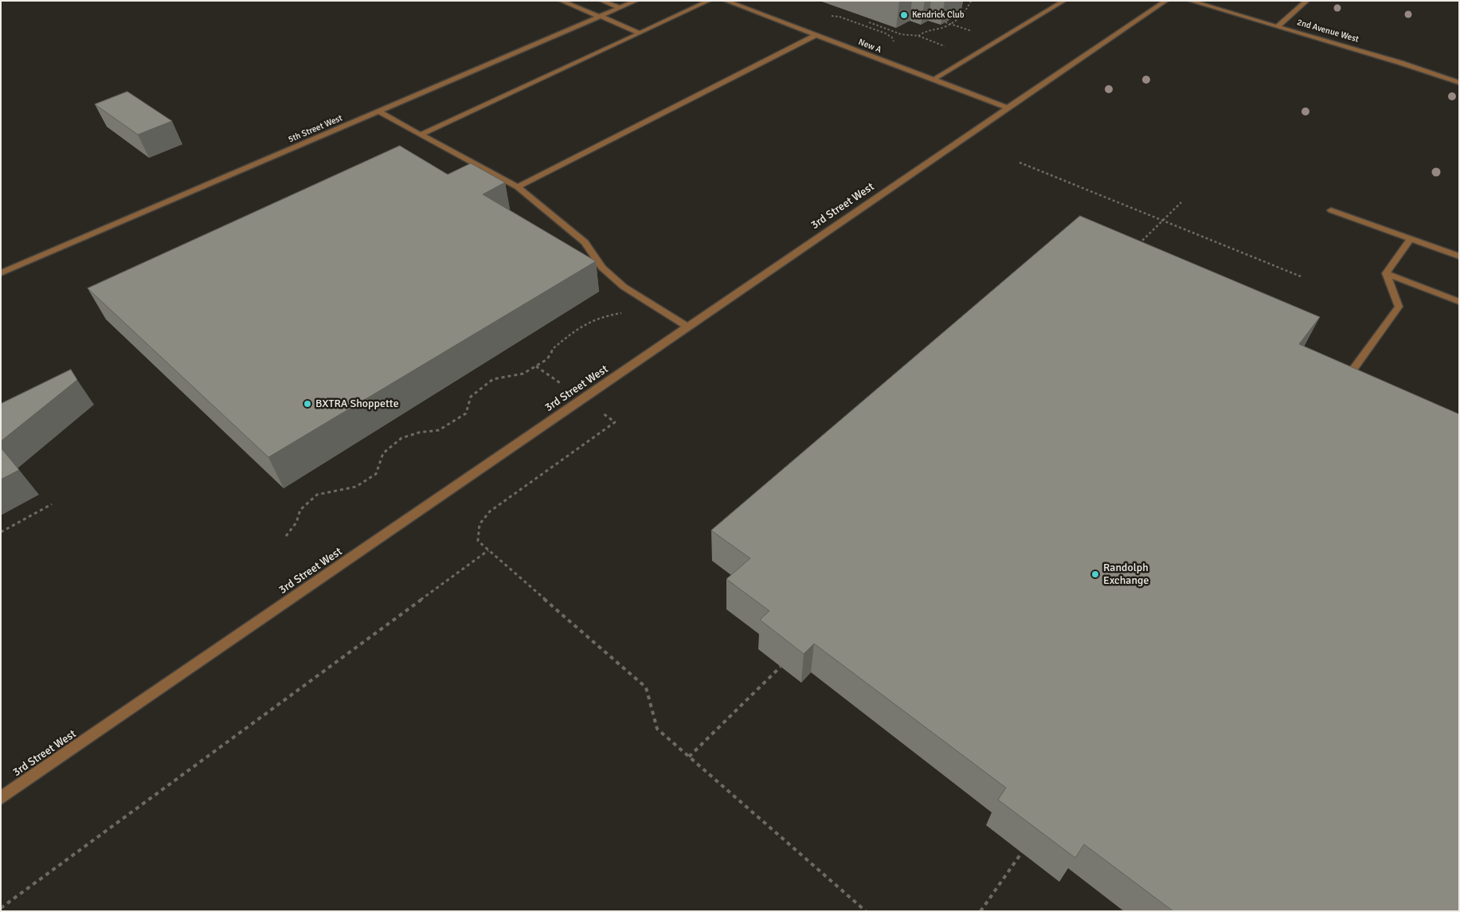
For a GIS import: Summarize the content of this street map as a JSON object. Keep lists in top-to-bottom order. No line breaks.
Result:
{"streets":{"street":["2nd Avenue West","New A","5th Street West","3rd Street West"]},"crossings":[["New A","3rd Street West"]],"places":["Kendrick Club","BXTRA Shoppette","Randolph Exchange"]}
